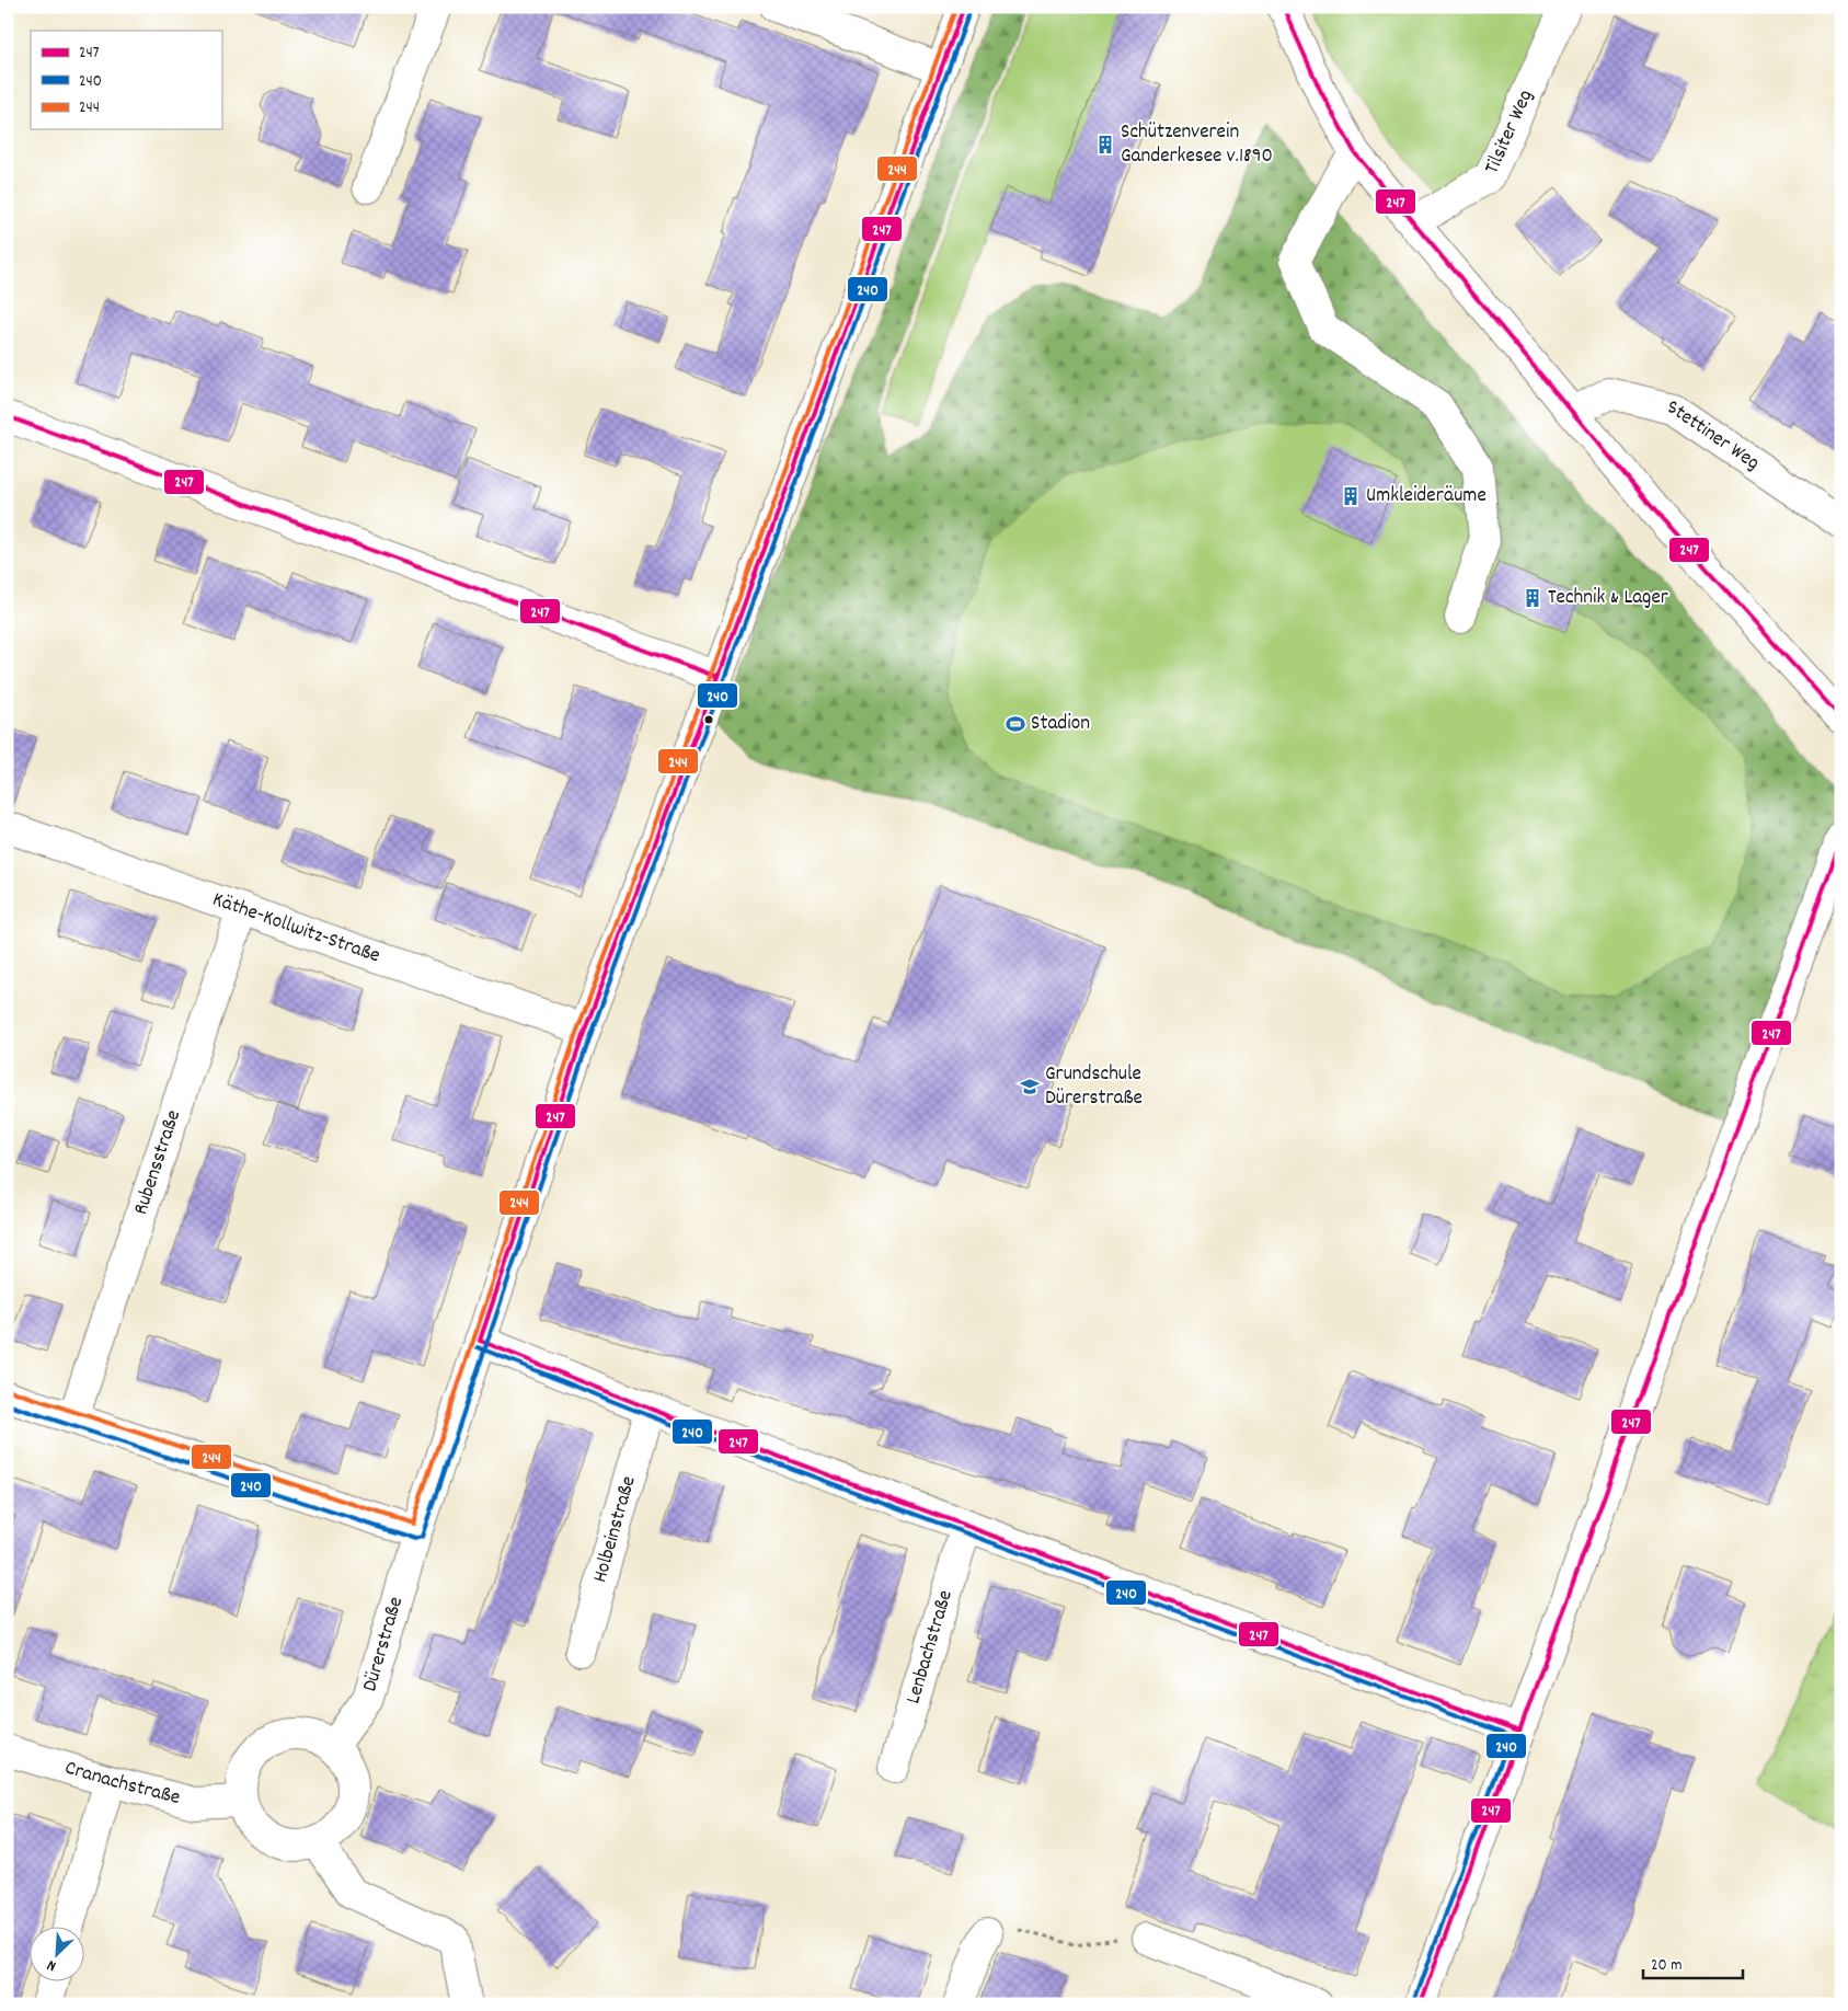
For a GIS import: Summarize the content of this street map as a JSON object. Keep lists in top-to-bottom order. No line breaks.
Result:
{"streets":{"street":["Tilsiter Weg","Stettiner Weg","Käthe-Kollwitz-Straße","Rubensstraße","Holbeinstraße","Dürerstraße","Lenbachstraße","Cranachstraße"]},"crossings":[["Käthe-Kollwitz-Straße","Rubensstraße"],["Käthe-Kollwitz-Straße","Dürerstraße"],["Dürerstraße","Cranachstraße"]],"places":{"building":["Schützenverein Ganderkesee v.1890","Umkleideräume","Technik & Lager"],"sports":["Stadion"],"school or university":["Grundschule Dürerstraße"]},"lines":["transit line 247","transit line 244","transit line 240"],"legend":["247","240","244"],"scale_bar":"20 m","north":"bottom left"}
